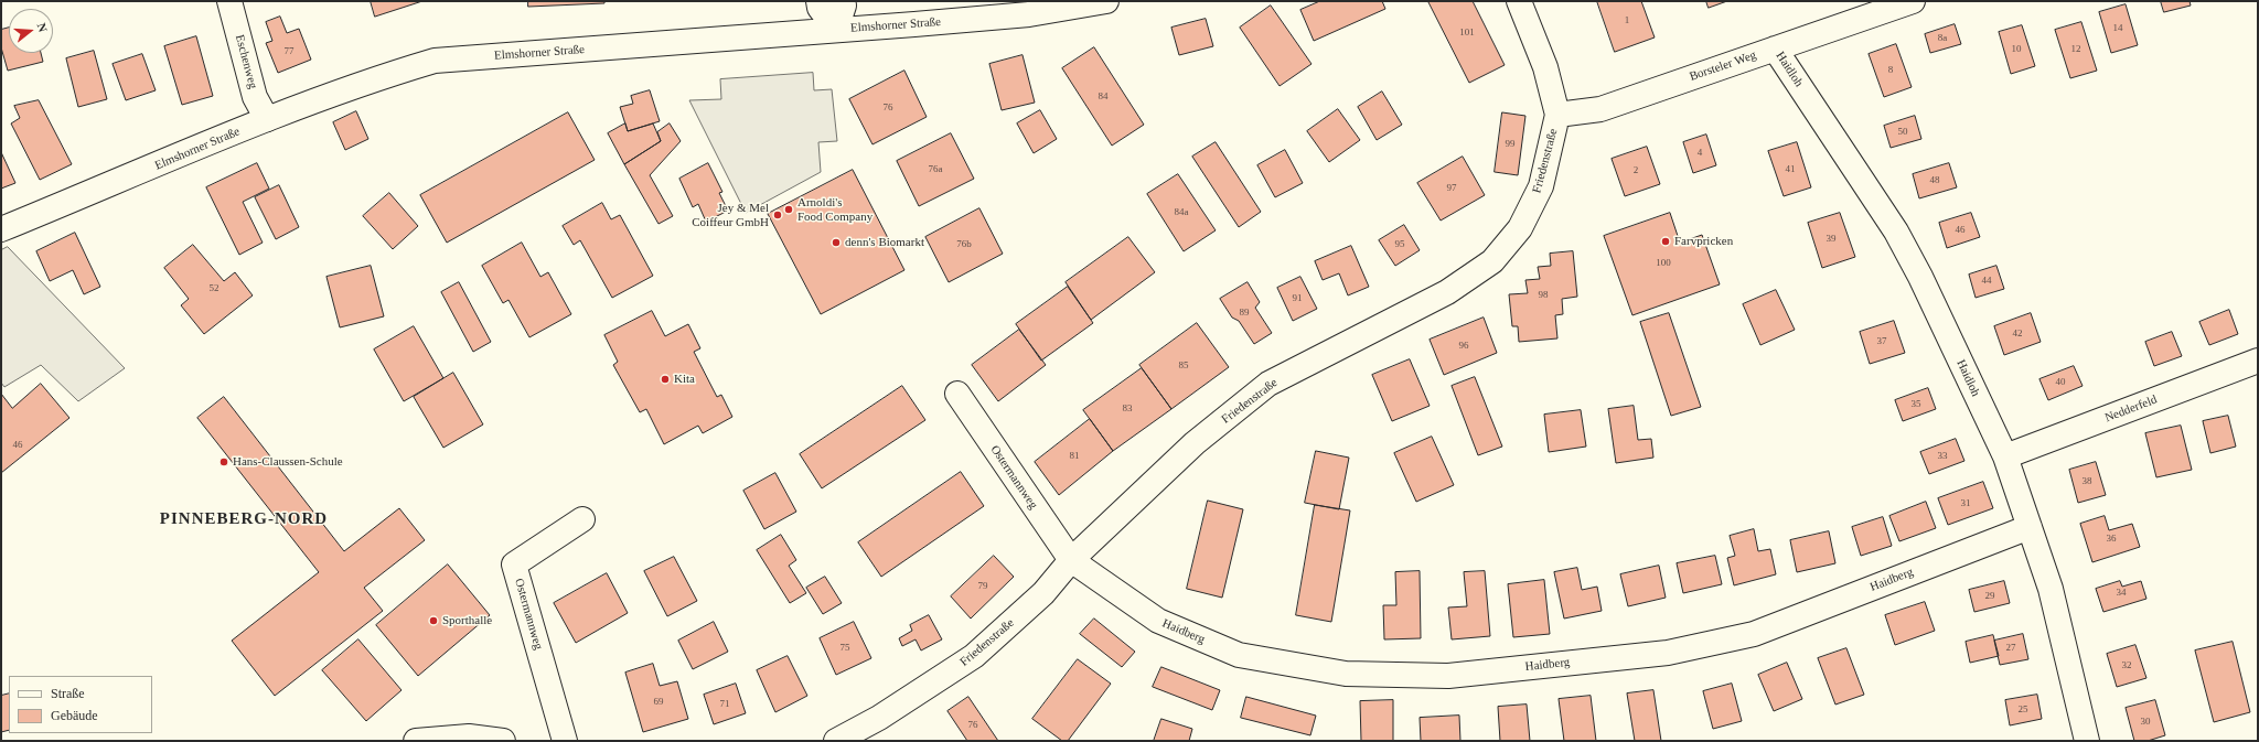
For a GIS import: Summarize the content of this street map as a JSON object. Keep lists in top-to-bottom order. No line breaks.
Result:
{"streets":{"street":["Elmshorner Straße","Eschenweg","Borsteler Weg","Haidloh","Friedenstraße","Nedderfeld","Ostermannweg","Haidberg"]},"crossings":[["Elmshorner Straße","Eschenweg"],["Borsteler Weg","Haidloh"],["Borsteler Weg","Friedenstraße"],["Haidloh","Nedderfeld"],["Haidloh","Haidberg"],["Friedenstraße","Ostermannweg"],["Friedenstraße","Haidberg"],["Ostermannweg","Haidberg"]],"districts":["PINNEBERG-NORD"],"places":["Arnoldi's Food Company","Jey & Mel Coiffeur GmbH","Farvpricken","denn's Biomarkt","Kita","Hans-Claussen-Schule","Sporthalle"],"house_numbers":["1","14","101","8a","10","12","77","8","84","76","50","99","4","76a","41","2","48","97","84a","46","39","76b","95","100","44","52","98","91","89","42","37","96","85","40","35","83","46","81","33","38","31","36","79","34","29","75","27","32","69","71","25","30","76"],"legend":["Straße","Gebäude"],"north":"right"}
